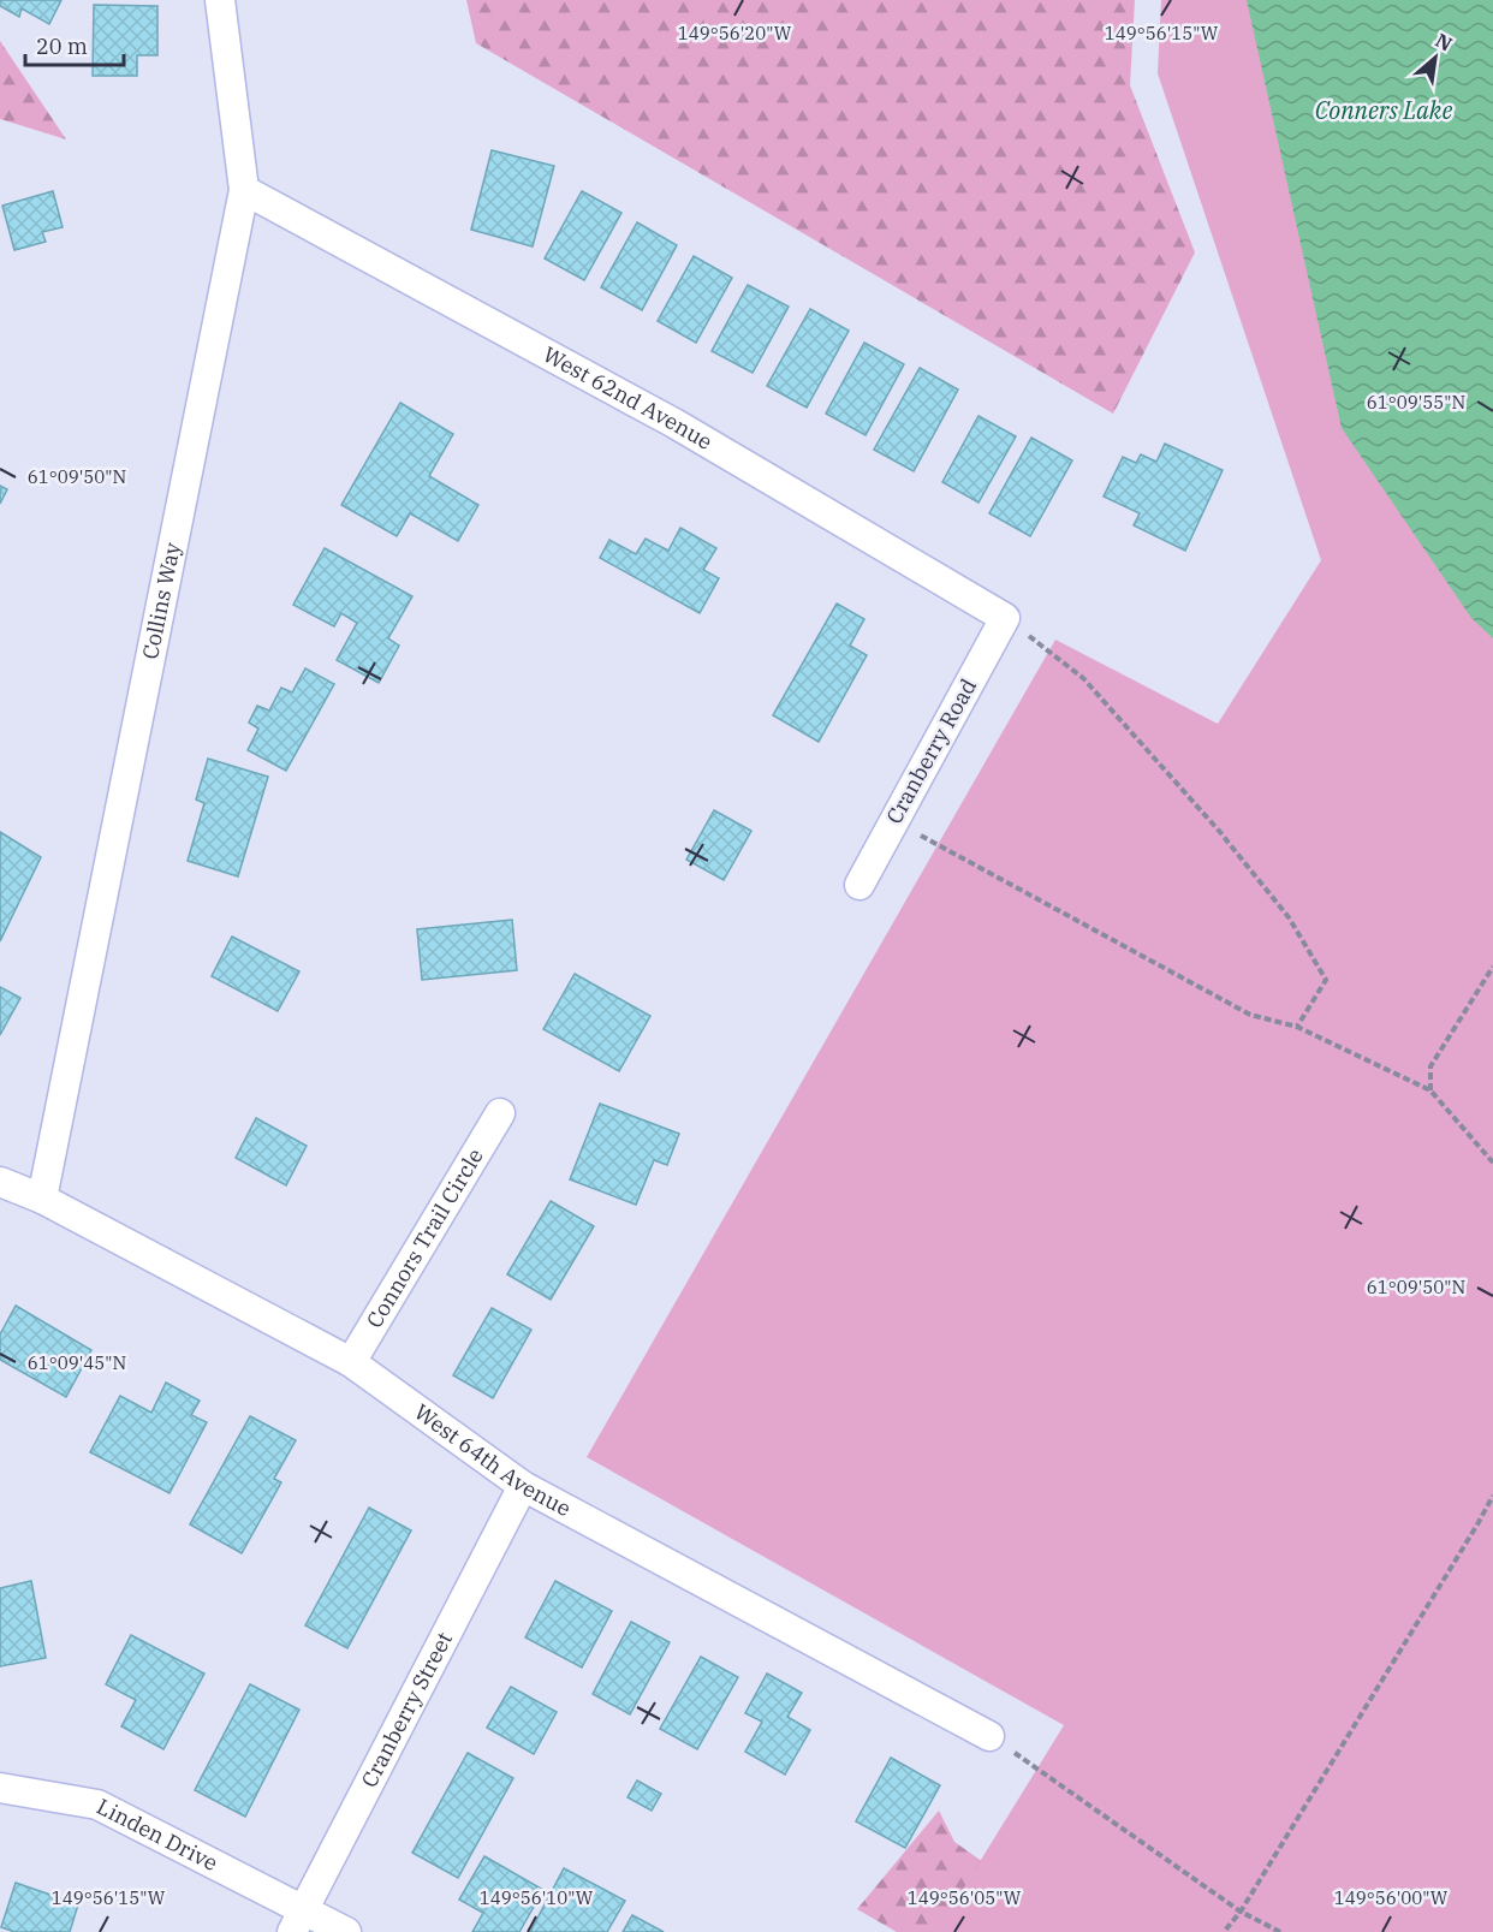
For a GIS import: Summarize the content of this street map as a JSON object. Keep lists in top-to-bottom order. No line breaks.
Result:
{"streets":{"street":["West 62nd Avenue","Collins Way","Cranberry Road","Connors Trail Circle","West 64th Avenue","Cranberry Street","Linden Drive"]},"crossings":[["West 62nd Avenue","Collins Way"],["West 62nd Avenue","Cranberry Road"],["Collins Way","West 64th Avenue"],["Connors Trail Circle","West 64th Avenue"],["West 64th Avenue","Cranberry Street"],["Cranberry Street","Linden Drive"]],"water":["Conners Lake"],"scale_bar":"20 m","north":"top right","coordinates":["149°56'20\"W","149°56'15\"W","61°09'55\"N","61°09'50\"N","61°09'45\"N","149°56'10\"W","149°56'05\"W","149°56'00\"W"]}
